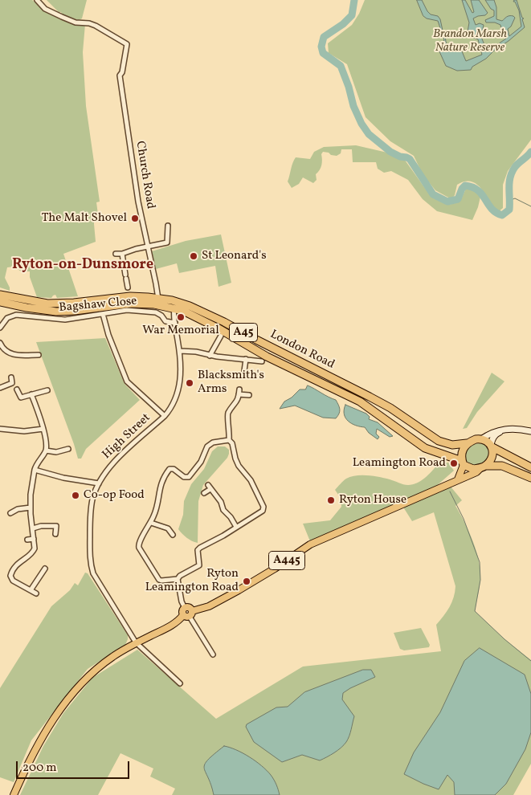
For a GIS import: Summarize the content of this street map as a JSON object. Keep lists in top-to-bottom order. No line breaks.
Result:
{"streets":{"highway":["A45","London Road"],"main road":["A445"],"street":["Church Road","Bagshaw Close","High Street"]},"crossings":[["Church Road","London Road"],["Bagshaw Close","High Street"],["London Road","High Street"],["London Road","A445"],["High Street","A445"]],"districts":["Ryton-on-Dunsmore"],"parks":["Brandon Marsh Nature Reserve"],"places":["The Malt Shovel","St Leonard's","War Memorial","Blacksmith's Arms","Leamington Road","Co-op Food","Ryton House","Ryton Leamington Road"],"scale_bar":"200 m"}
